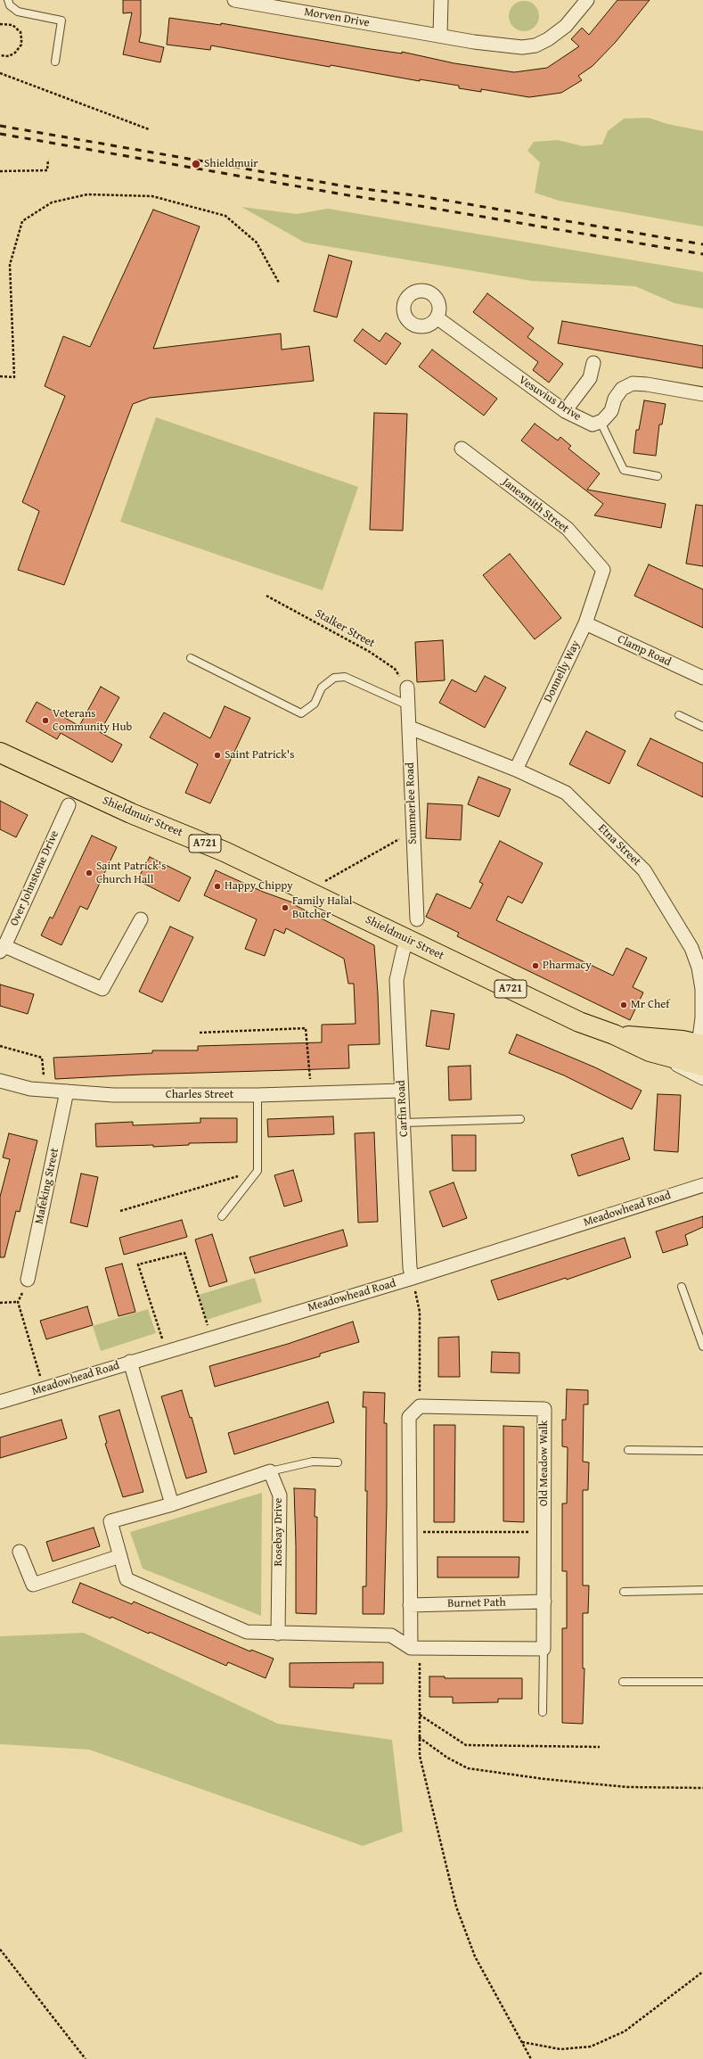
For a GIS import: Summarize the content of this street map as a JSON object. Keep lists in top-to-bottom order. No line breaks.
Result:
{"streets":{"main road":["Shieldmuir Street","A721"],"street":["Morven Drive","Vesuvius Drive","Janesmith Street","Clamp Road","Donnelly Way","Summerlee Road","Etna Street","Over Johnstone Drive","Charles Street","Carfin Road","Mafeking Street","Meadowhead Road","Old Meadow Walk","Rosebay Drive","Burnet Path"],"path":["Stalker Street"]},"crossings":[["Janesmith Street","Donnelly Way"],["Stalker Street","Summerlee Road"],["Clamp Road","Donnelly Way"],["Donnelly Way","Etna Street"],["Summerlee Road","Etna Street"],["Shieldmuir Street","Etna Street"],["Shieldmuir Street","Carfin Road"],["Charles Street","Carfin Road"],["Charles Street","Mafeking Street"],["Carfin Road","Meadowhead Road"],["Old Meadow Walk","Burnet Path"]],"places":["Shieldmuir","Veterans Community Hub","Saint Patrick's","Saint Patrick's Church Hall","Happy Chippy","Family Halal Butcher","Pharmacy","Mr Chef"]}
